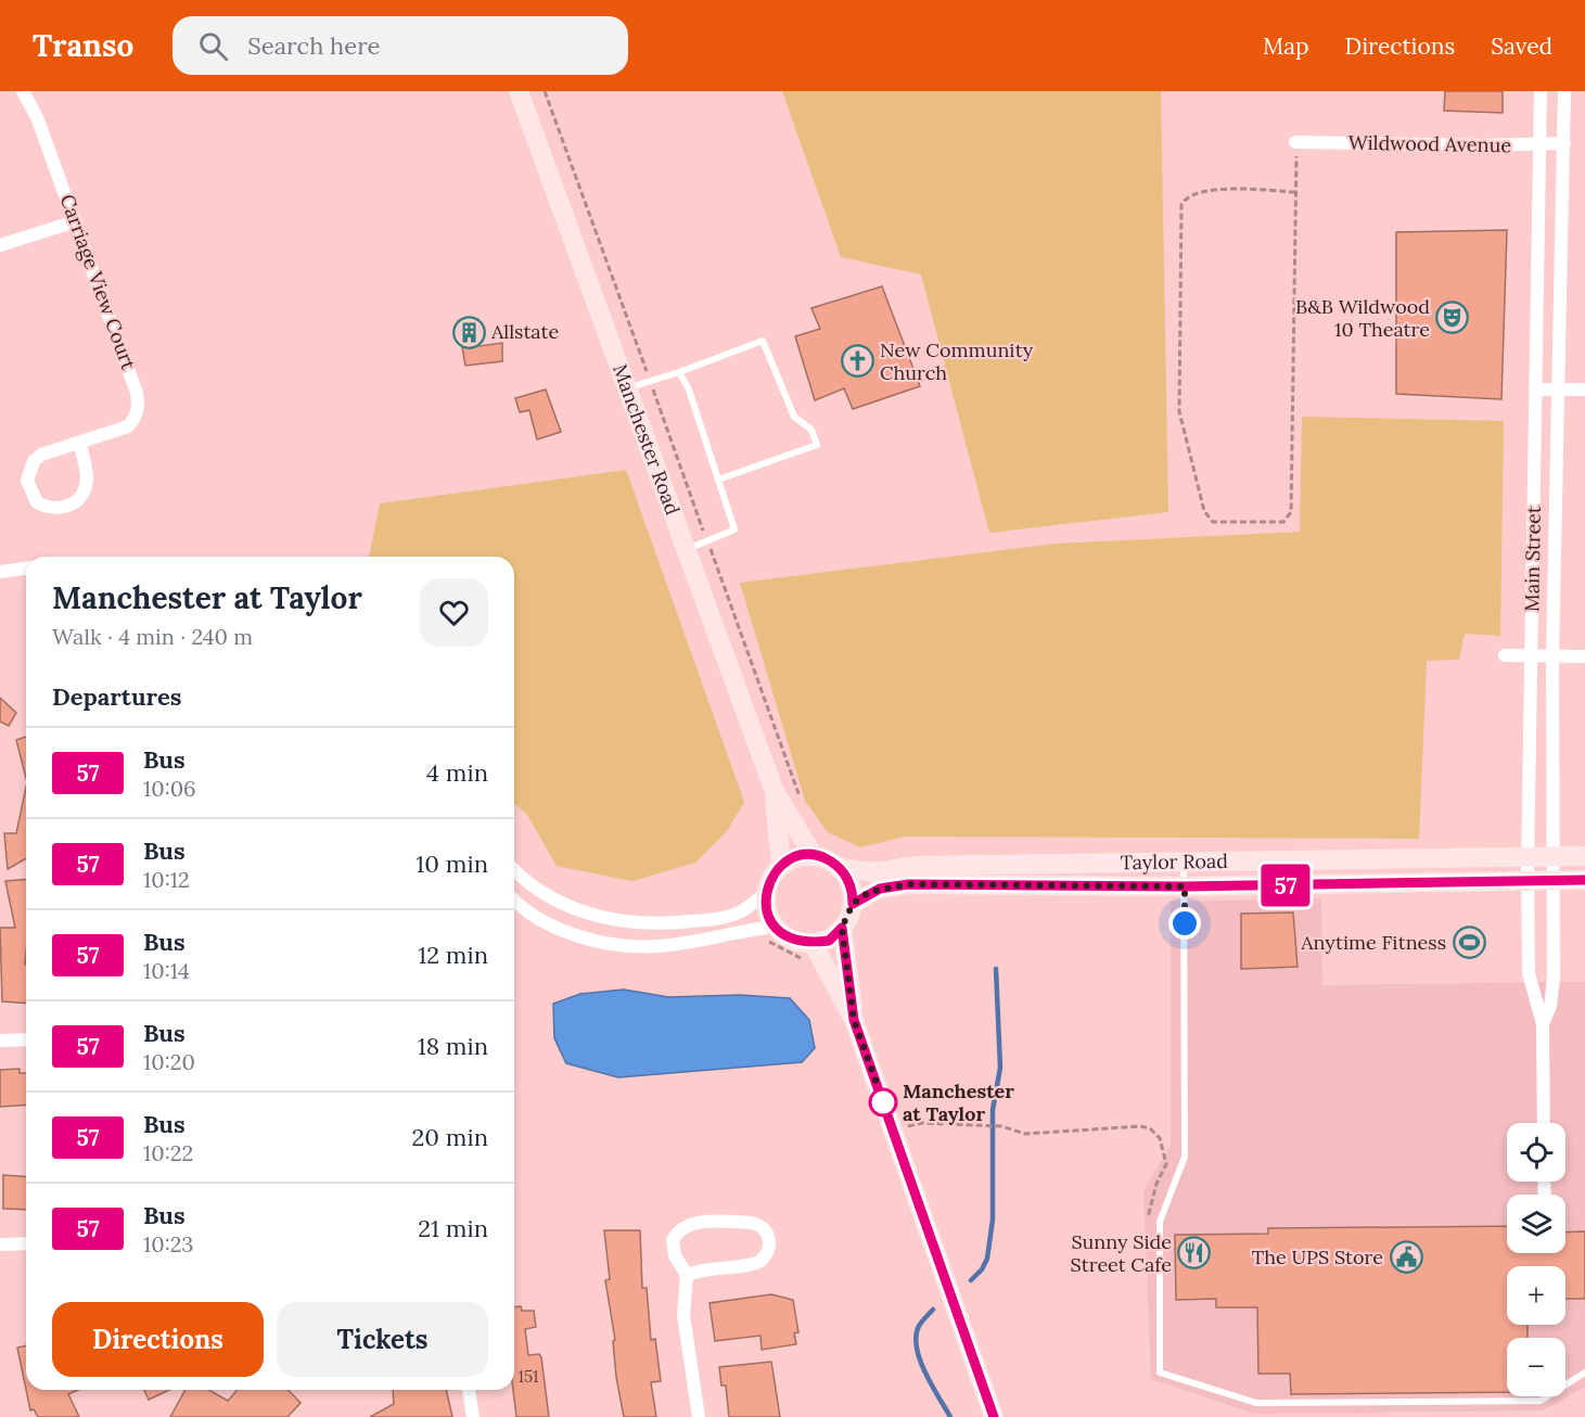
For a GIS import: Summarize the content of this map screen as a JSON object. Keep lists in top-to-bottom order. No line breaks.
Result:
{"streets":{"street":["Wildwood Avenue","Carriage View Court","Manchester Road","Main Street","Taylor Road"]},"crossings":[["Wildwood Avenue","Main Street"],["Manchester Road","Taylor Road"],["Main Street","Taylor Road"]],"places":{"theatre":["B&B Wildwood 10 Theatre"],"building":["Allstate"],"church":["New Community Church"],"sports":["Anytime Fitness"],"other":["Manchester at Taylor"],"restaurant":["Sunny Side Street Cafe"],"public building":["The UPS Store"]},"lines":["bus line 57"],"house_numbers":["151"],"page":{"header":"Transo","search":"Search here","nav":["Map","Directions","Saved"],"on_map":"57","heading":[["Manchester at Taylor","Walk · 4 min · 240 m"],"Departures"],"list":[{"mark":"57","name":"Bus","note":"10:06","value":"4 min"},{"mark":"57","name":"Bus","note":"10:12","value":"10 min"},{"mark":"57","name":"Bus","note":"10:14","value":"12 min"},{"mark":"57","name":"Bus","note":"10:20","value":"18 min"},{"mark":"57","name":"Bus","note":"10:22","value":"20 min"},{"mark":"57","name":"Bus","note":"10:23","value":"21 min"}],"map_buttons":["+","−"],"buttons":["Directions","Tickets"]}}
